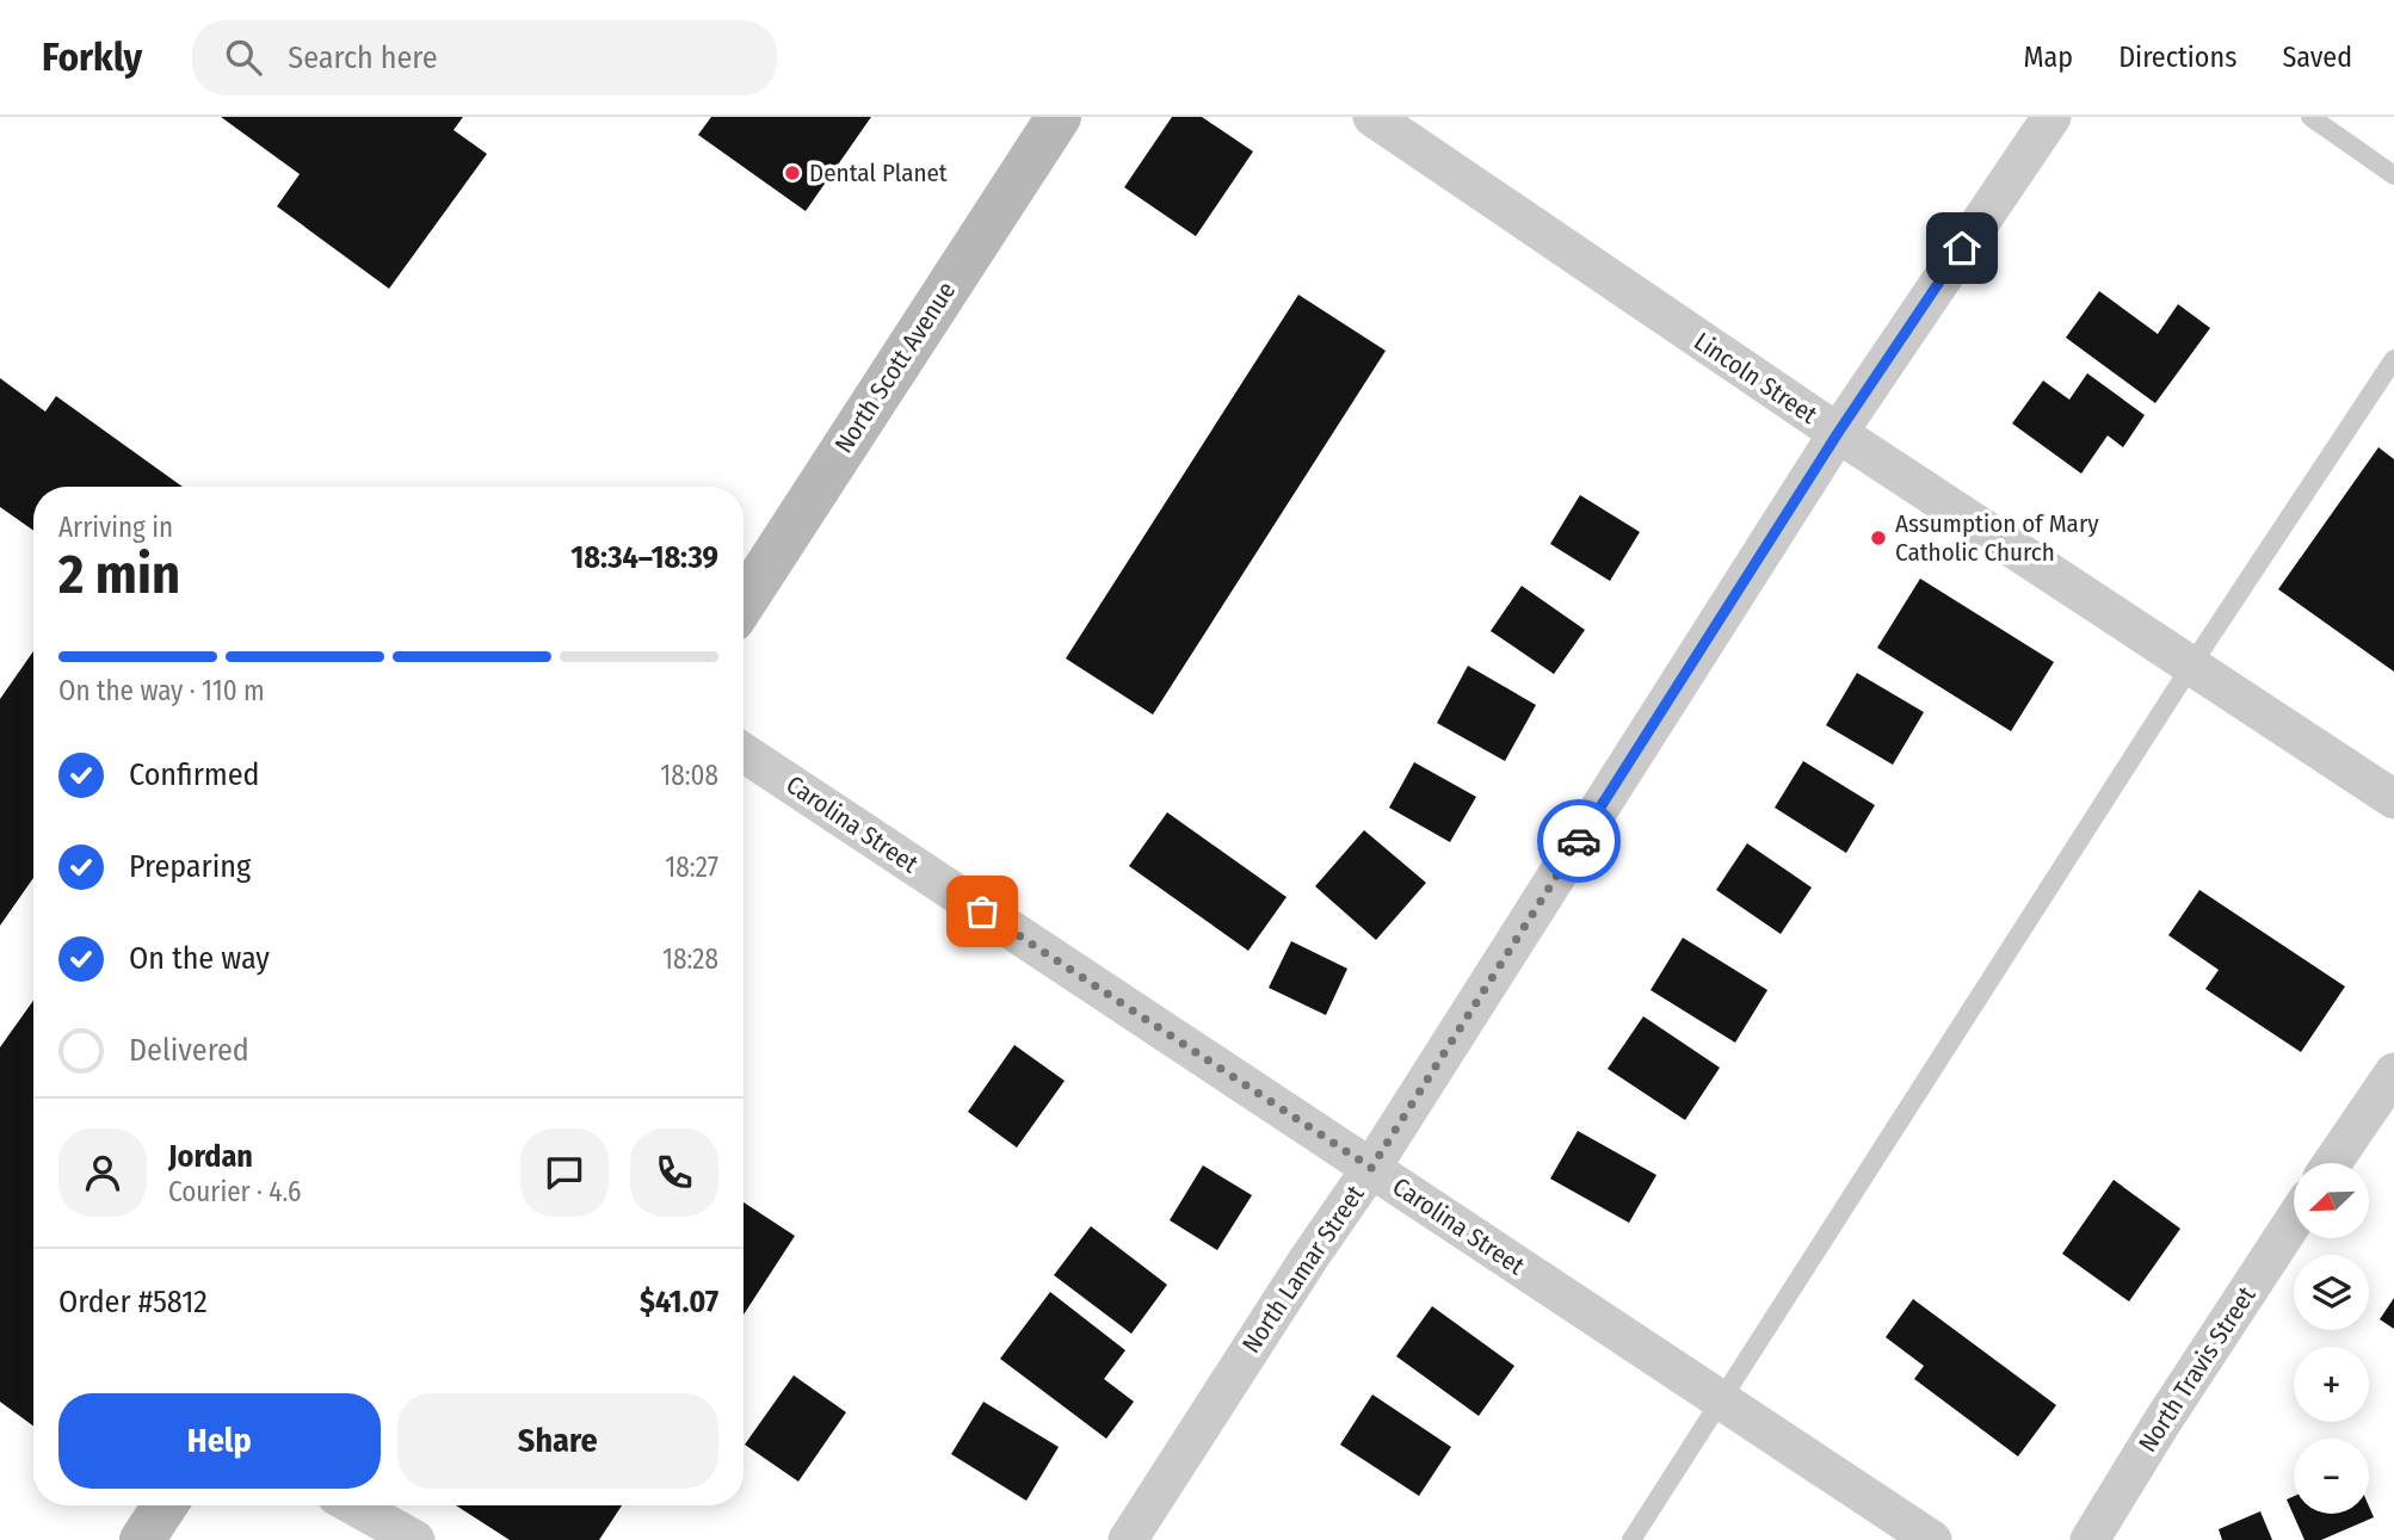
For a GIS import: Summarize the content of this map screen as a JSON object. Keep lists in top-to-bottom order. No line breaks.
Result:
{"streets":{"main road":["North Scott Avenue"],"street":["Lincoln Street","Carolina Street","North Lamar Street","North Travis Street"]},"crossings":[["Lincoln Street","North Lamar Street"],["Carolina Street","North Lamar Street"]],"places":["Dental Planet","Assumption of Mary Catholic Church"],"north":"bottom left","page":{"header":"Forkly","search":"Search here","nav":["Map","Directions","Saved"],"heading":["2 min","Arriving in","18:34–18:39"],"panel":["Jordan","Courier · 4.6","Order #5812","$41.07"],"bar":"On the way · 110 m","list":[["Confirmed","18:08"],["Preparing","18:27"],["On the way","18:28"],"Delivered"],"map_buttons":["+","−"],"buttons":["Help","Share"]}}
